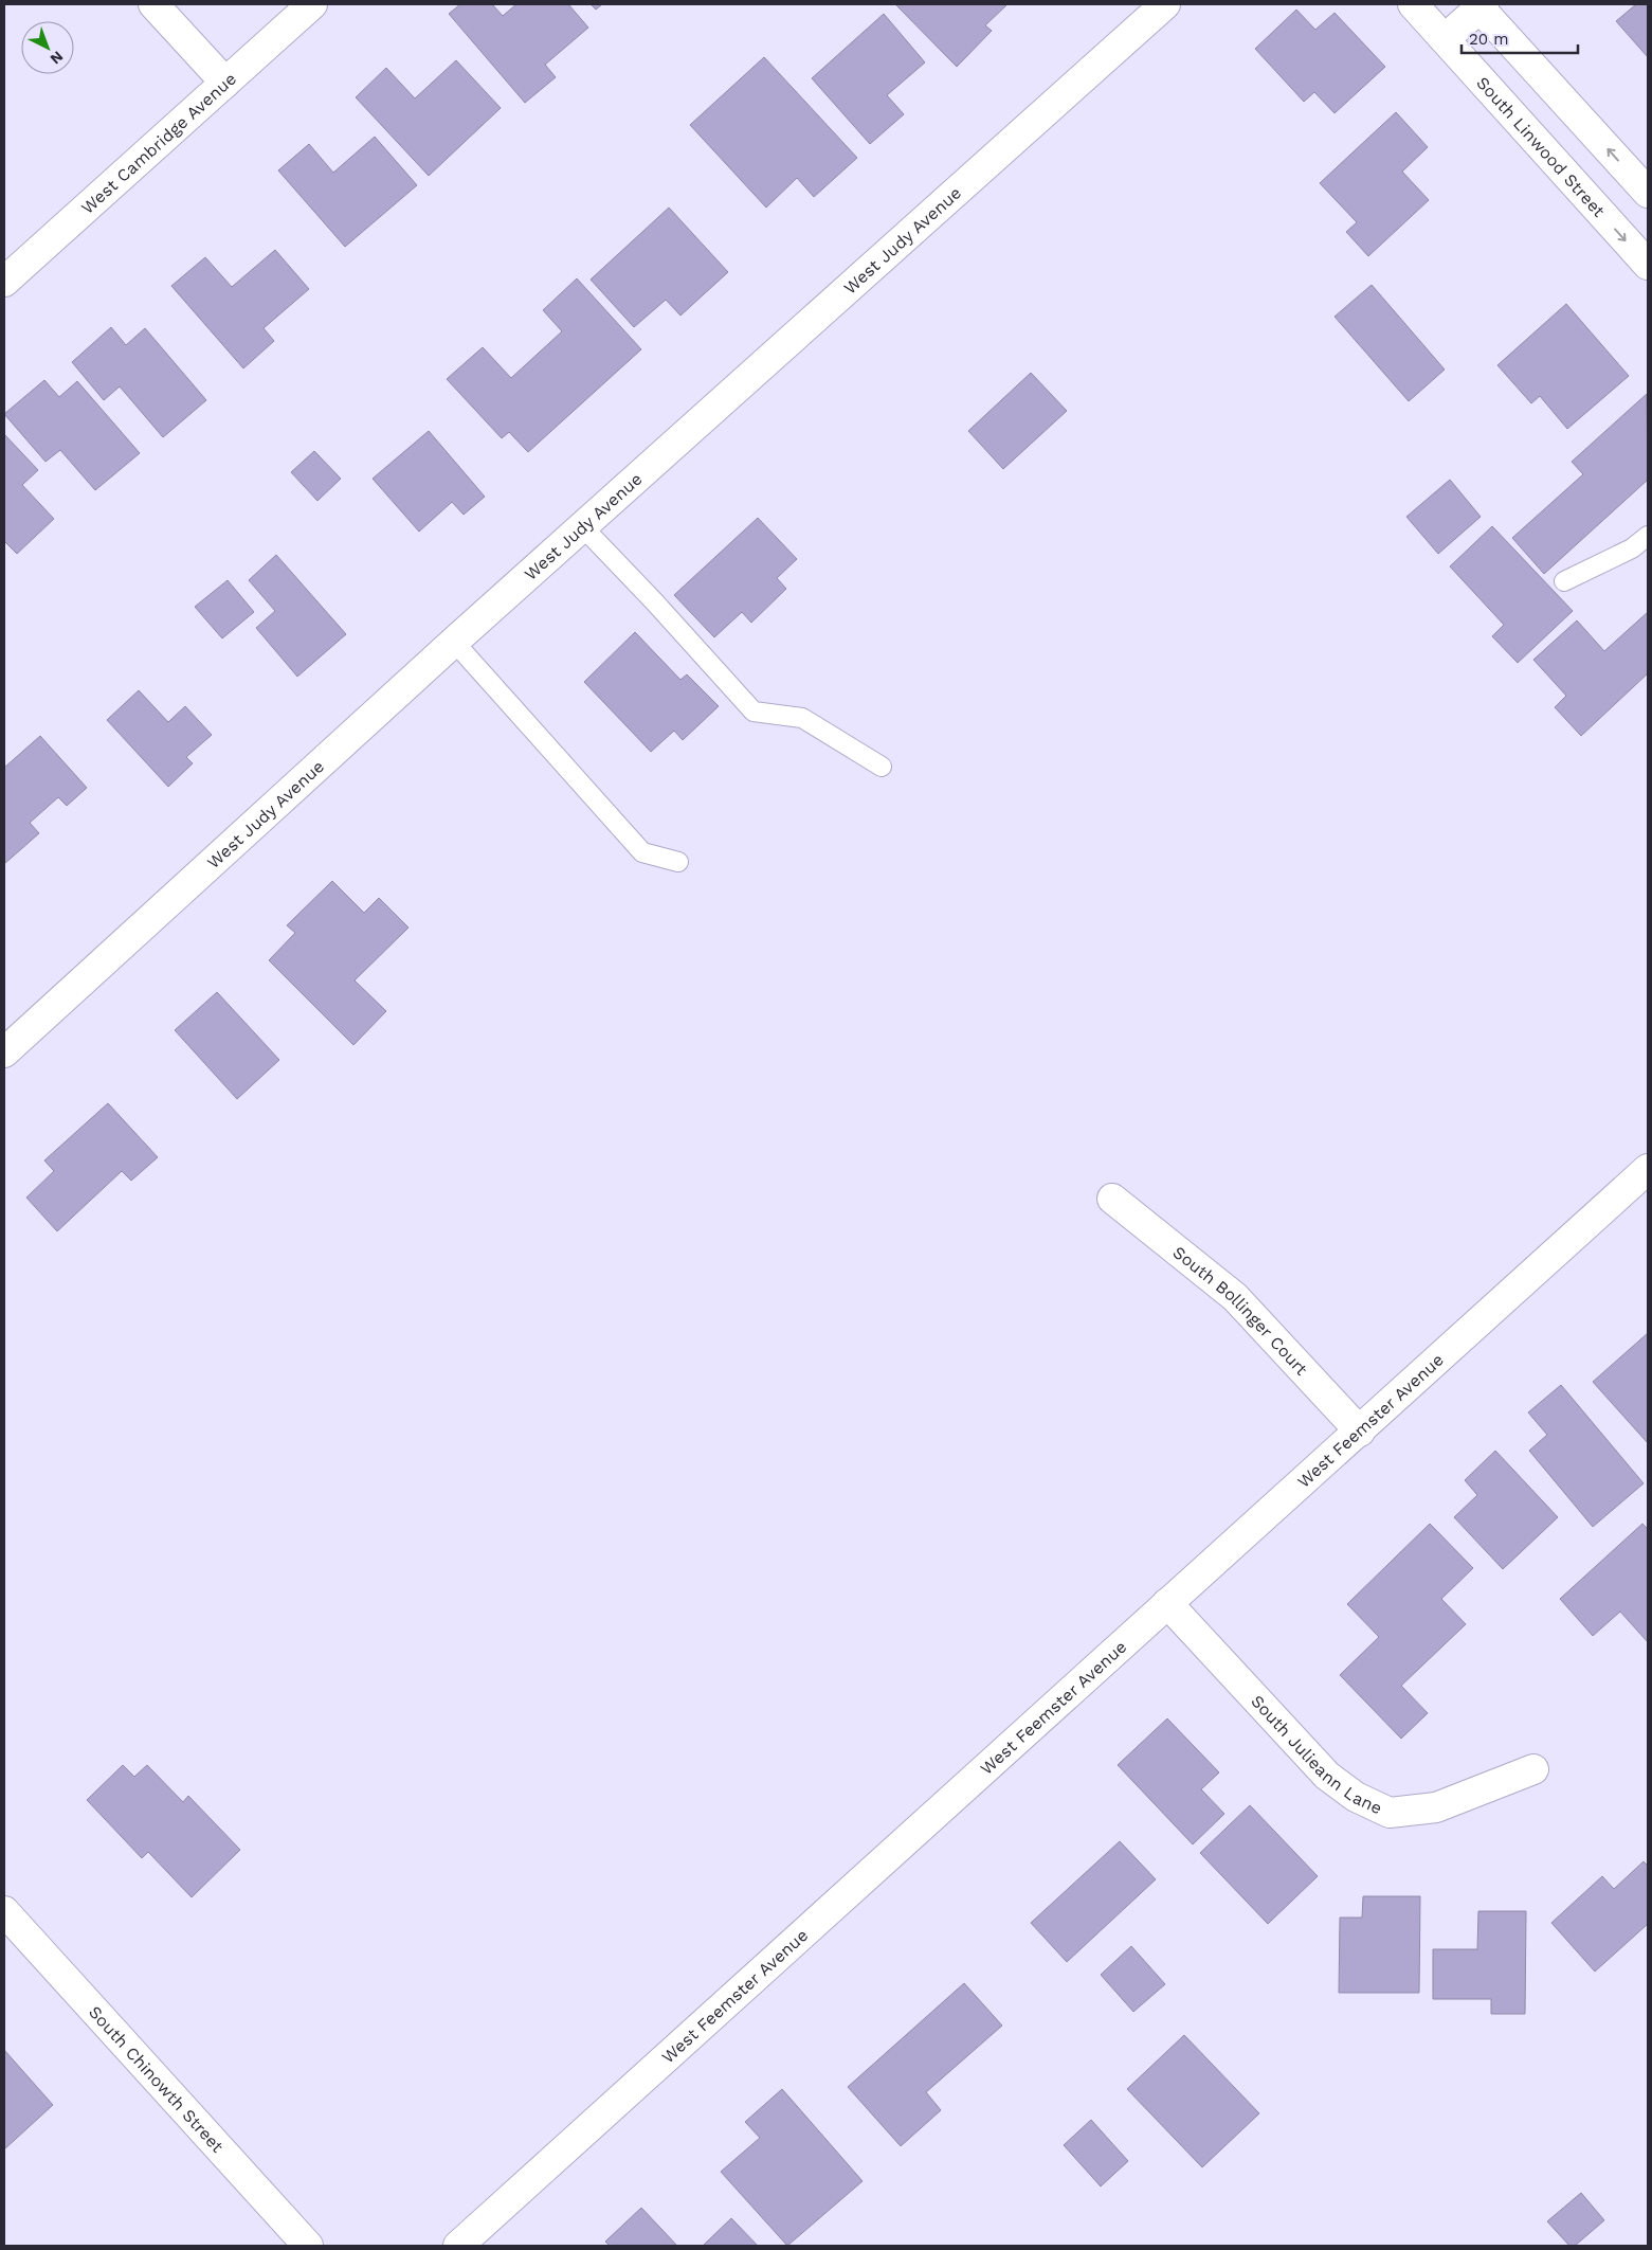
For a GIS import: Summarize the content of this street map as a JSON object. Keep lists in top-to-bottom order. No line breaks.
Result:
{"streets":{"street":["West Cambridge Avenue","South Linwood Street","West Judy Avenue","South Bollinger Court","West Feemster Avenue","South Julieann Lane","South Chinowth Street"]},"crossings":[["South Bollinger Court","West Feemster Avenue"],["West Feemster Avenue","South Julieann Lane"]],"scale_bar":"20 m","north":"bottom right"}
